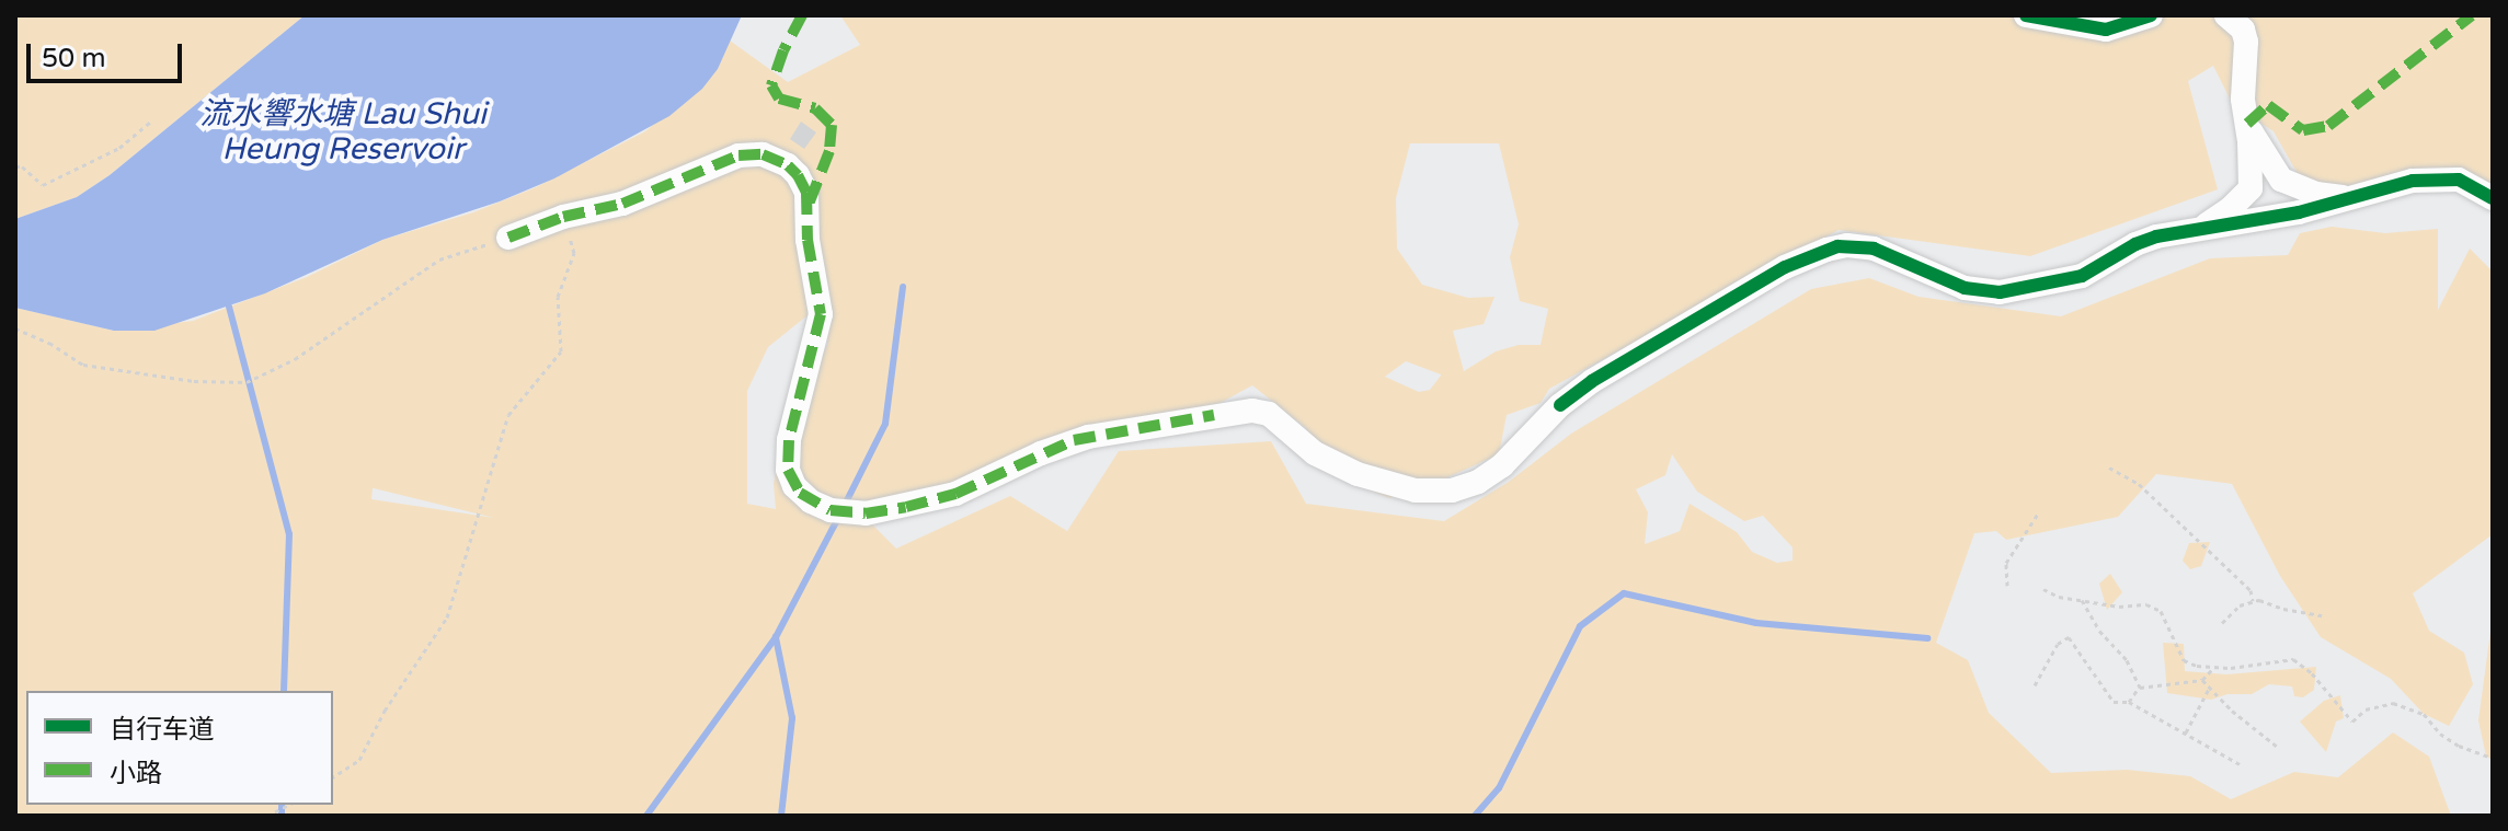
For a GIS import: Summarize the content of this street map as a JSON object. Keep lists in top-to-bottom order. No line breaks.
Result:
{"water":["流水響水塘 Lau Shui Heung Reservoir"],"legend":["自行车道","小路"],"scale_bar":"50 m"}
